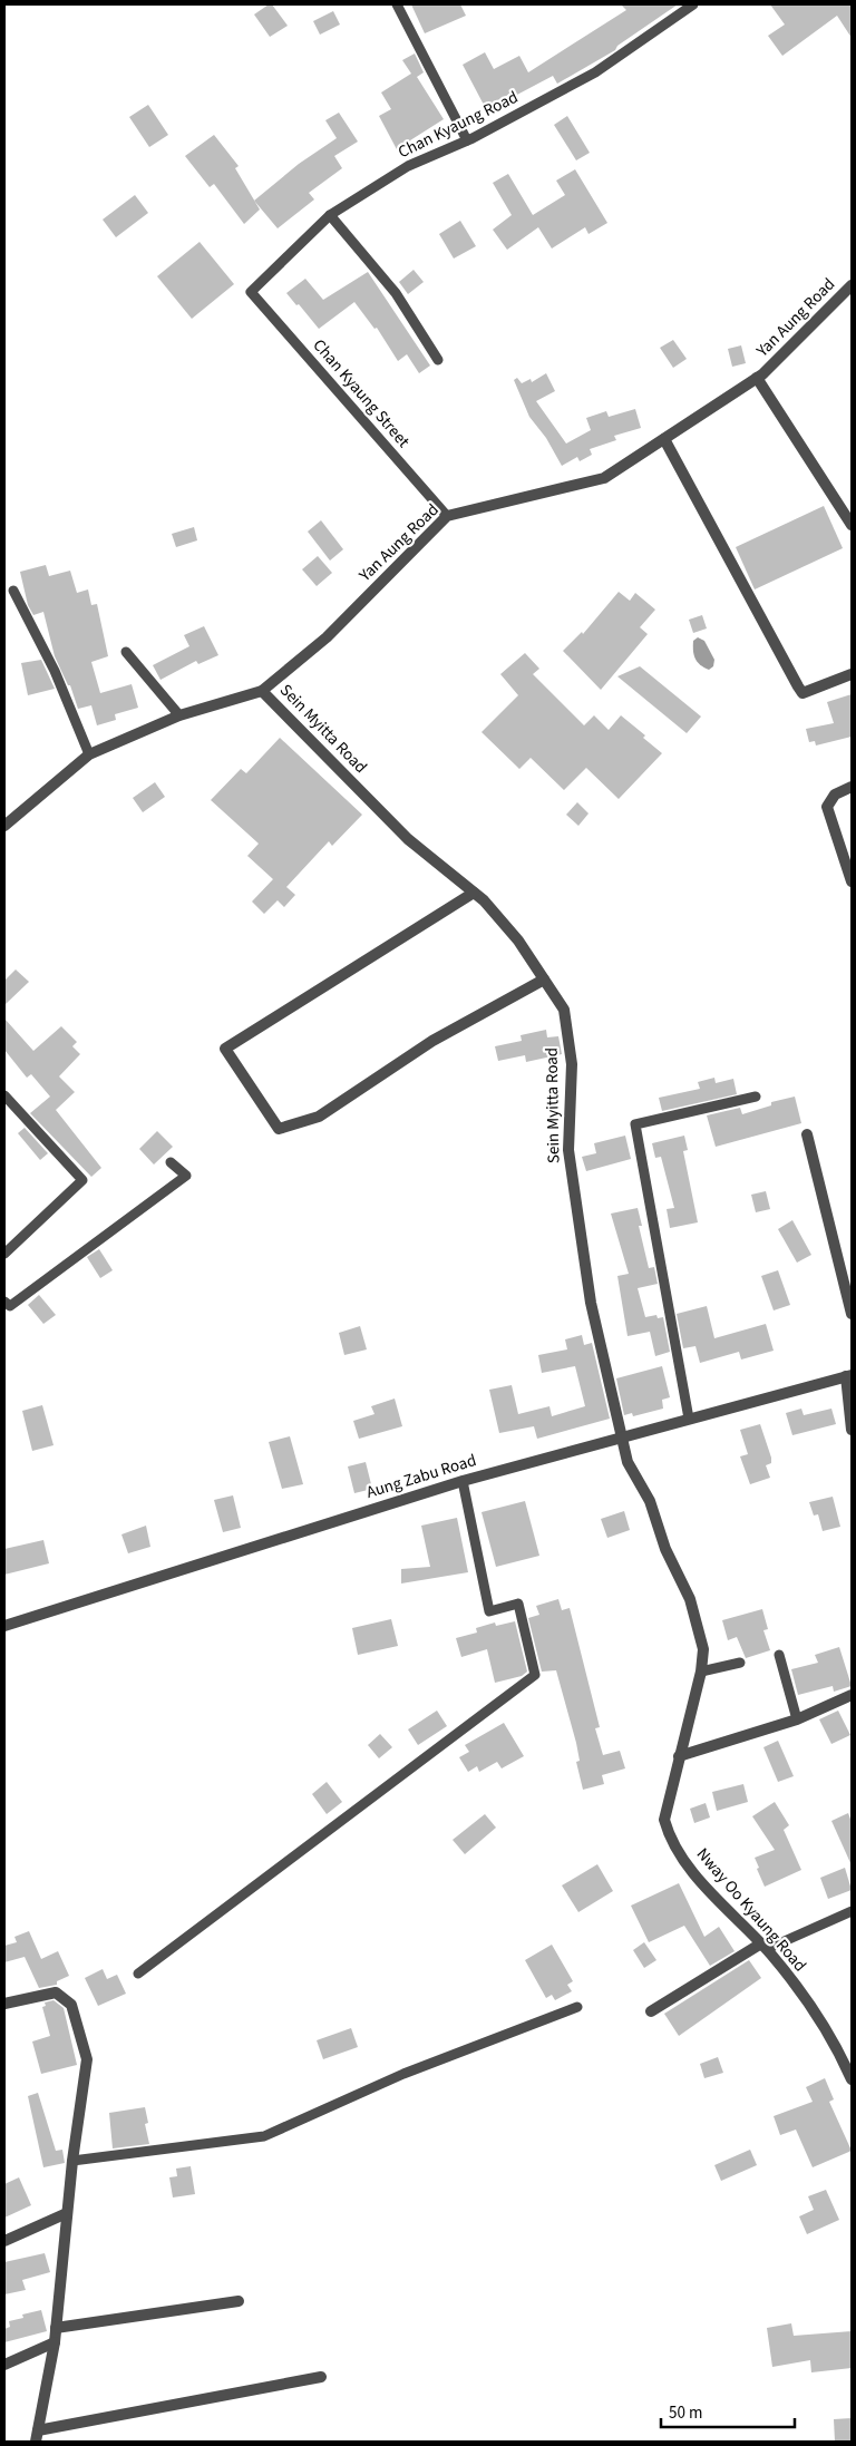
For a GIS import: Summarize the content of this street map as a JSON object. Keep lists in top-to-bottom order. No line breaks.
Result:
{"streets":{"street":["Yan Aung Road","Sein Myitta Road","Aung Zabu Road","Nway Oo Kyaung Road"],"lane":["Chan Kyaung Road","Chan Kyaung Street"]},"crossings":[["Chan Kyaung Road","Chan Kyaung Street"],["Yan Aung Road","Chan Kyaung Street"],["Yan Aung Road","Sein Myitta Road"],["Sein Myitta Road","Aung Zabu Road"],["Sein Myitta Road","Nway Oo Kyaung Road"],["Aung Zabu Road","Nway Oo Kyaung Road"]],"scale_bar":"50 m"}
